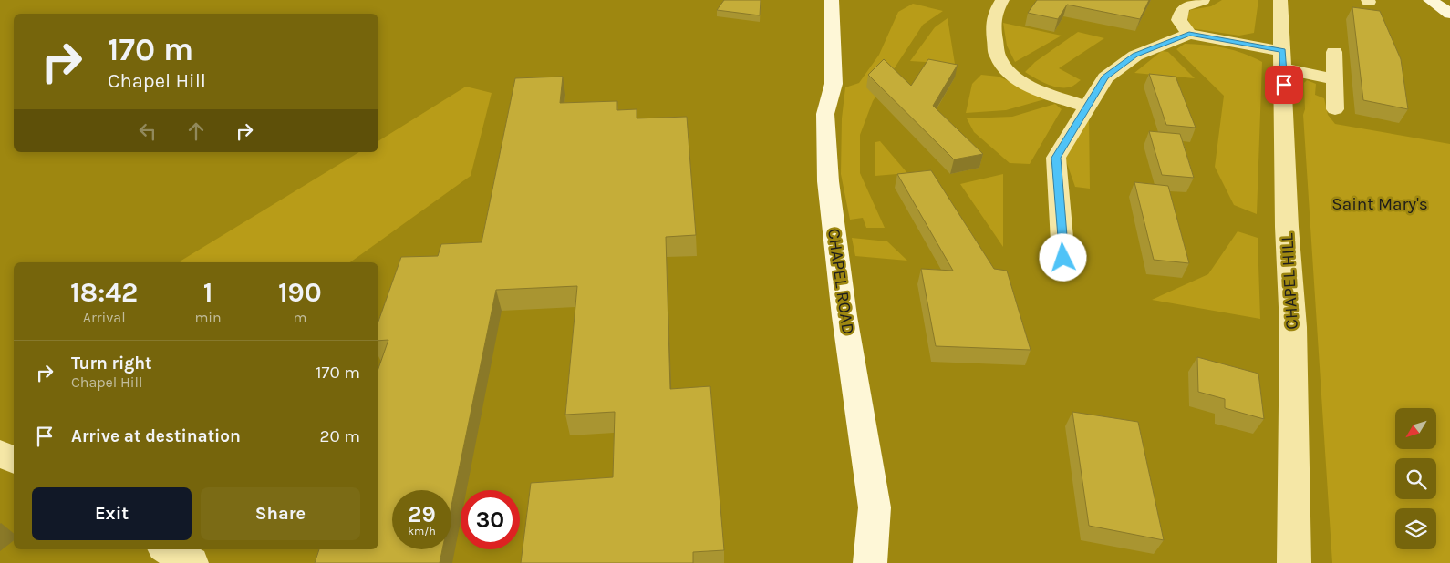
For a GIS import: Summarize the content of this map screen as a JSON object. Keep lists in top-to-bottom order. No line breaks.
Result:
{"streets":{"street":["CHAPEL ROAD","CHAPEL HILL"]},"parks":["Saint Mary's"],"north":"bottom left","page":{"turn":["170 m","Chapel Hill"],"eta":["18:42","Arrival","1","min","190","m"],"list":[{"name":"Turn right","note":"Chapel Hill","value":"170 m"},{"name":"Arrive at destination","value":"20 m"}],"buttons":["Exit","Share"],"speed":"29 km/h","limit":"30"}}
